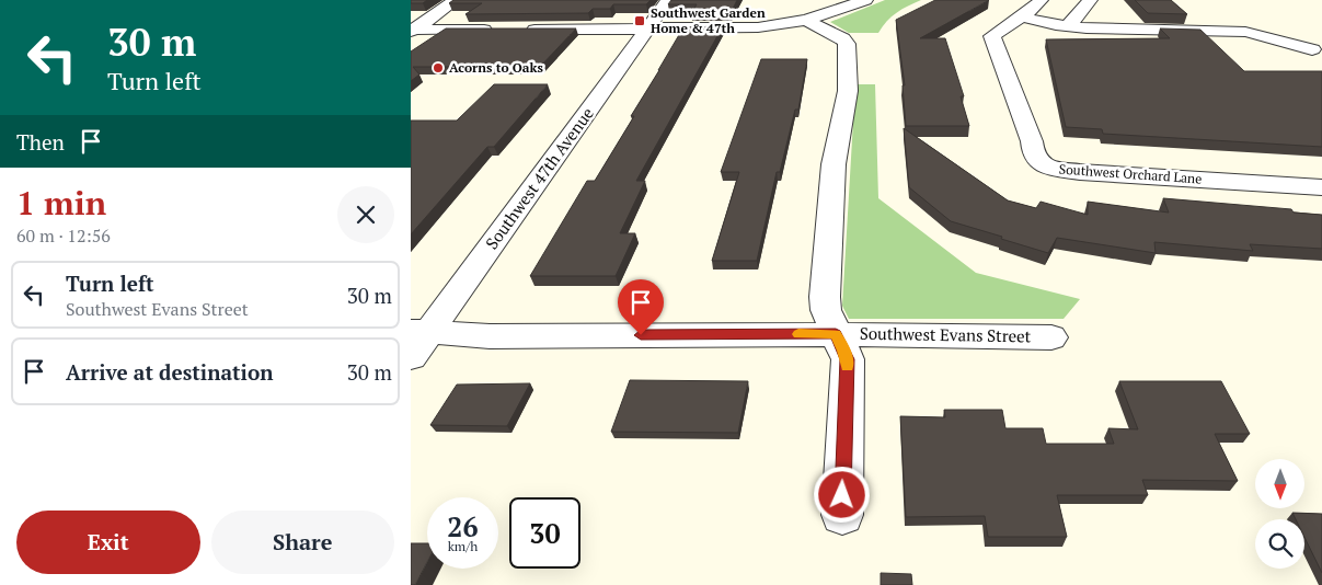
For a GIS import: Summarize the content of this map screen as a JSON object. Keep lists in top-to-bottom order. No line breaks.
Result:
{"streets":{"street":["Southwest Orchard Lane","Southwest 47th Avenue","Southwest Evans Street"]},"crossings":[["Southwest 47th Avenue","Southwest Evans Street"]],"places":{"transit":["Southwest Garden Home & 47th"],"other":["Acorns to Oaks"]},"north":"bottom","page":{"turn":["30 m","Turn left"],"then":"Then","heading":["1 min","60 m · 12:56"],"list":[{"name":"Turn left","note":"Southwest Evans Street","value":"30 m"},{"name":"Arrive at destination","value":"30 m"}],"speed":"26 km/h","limit":"30","buttons":["Exit","Share"]}}
